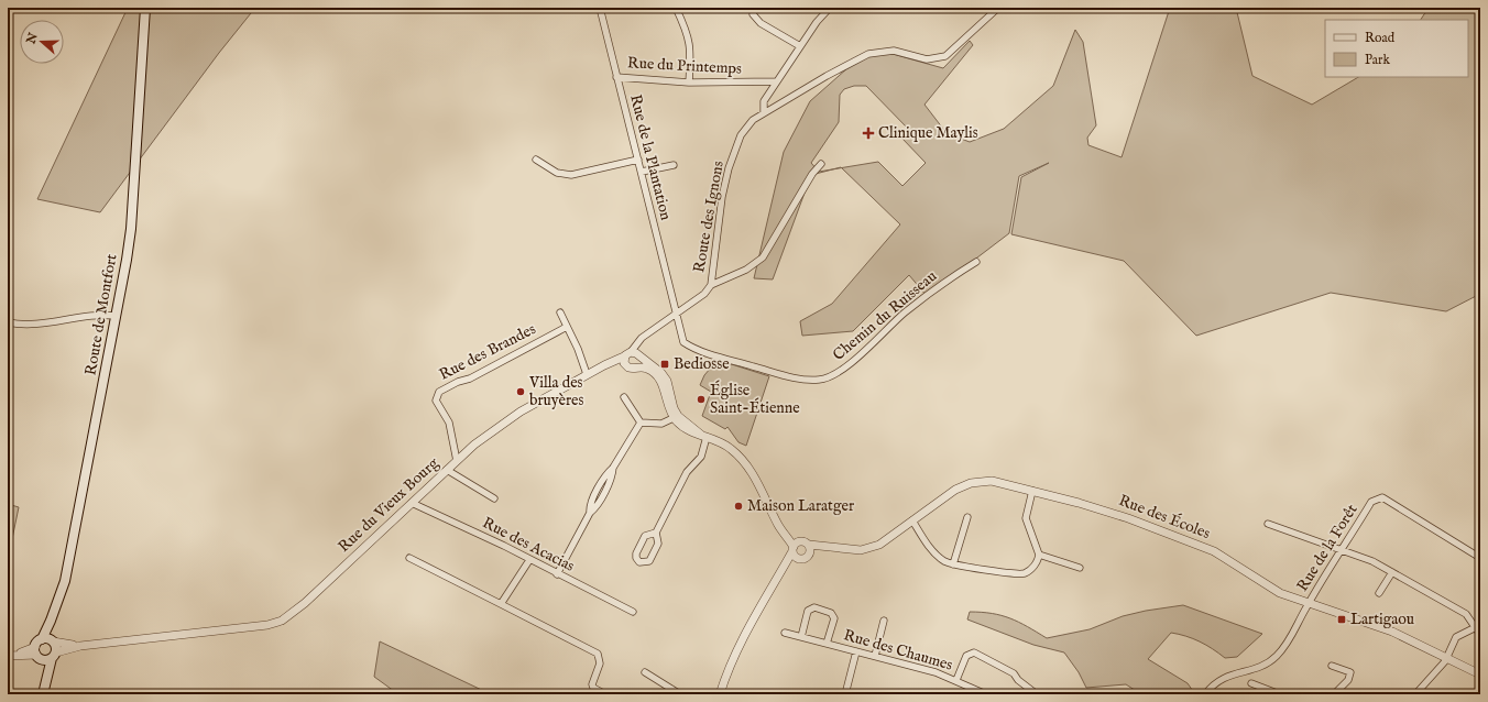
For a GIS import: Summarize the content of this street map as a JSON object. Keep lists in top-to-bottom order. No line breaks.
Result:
{"streets":{"main road":["Route de Montfort"],"street":["Rue du Printemps","Rue de la Plantation","Route des Ignons","Chemin du Ruisseau","Rue des Brandes","Rue du Vieux Bourg","Rue des Écoles","Rue des Acacias","Rue de la Forêt","Rue des Chaumes"]},"crossings":[["Rue du Printemps","Rue de la Plantation"],["Rue de la Plantation","Route des Ignons"],["Rue de la Plantation","Chemin du Ruisseau"],["Route des Ignons","Chemin du Ruisseau"],["Rue des Brandes","Rue du Vieux Bourg"],["Rue du Vieux Bourg","Rue des Acacias"],["Rue des Écoles","Rue de la Forêt"]],"places":{"health":["Clinique Maylis"],"transit":["Bediosse","Lartigaou"],"other":["Villa des bruyères","Église Saint-Étienne","Maison Laratger"]},"legend":["Road","Park"],"north":"left"}
